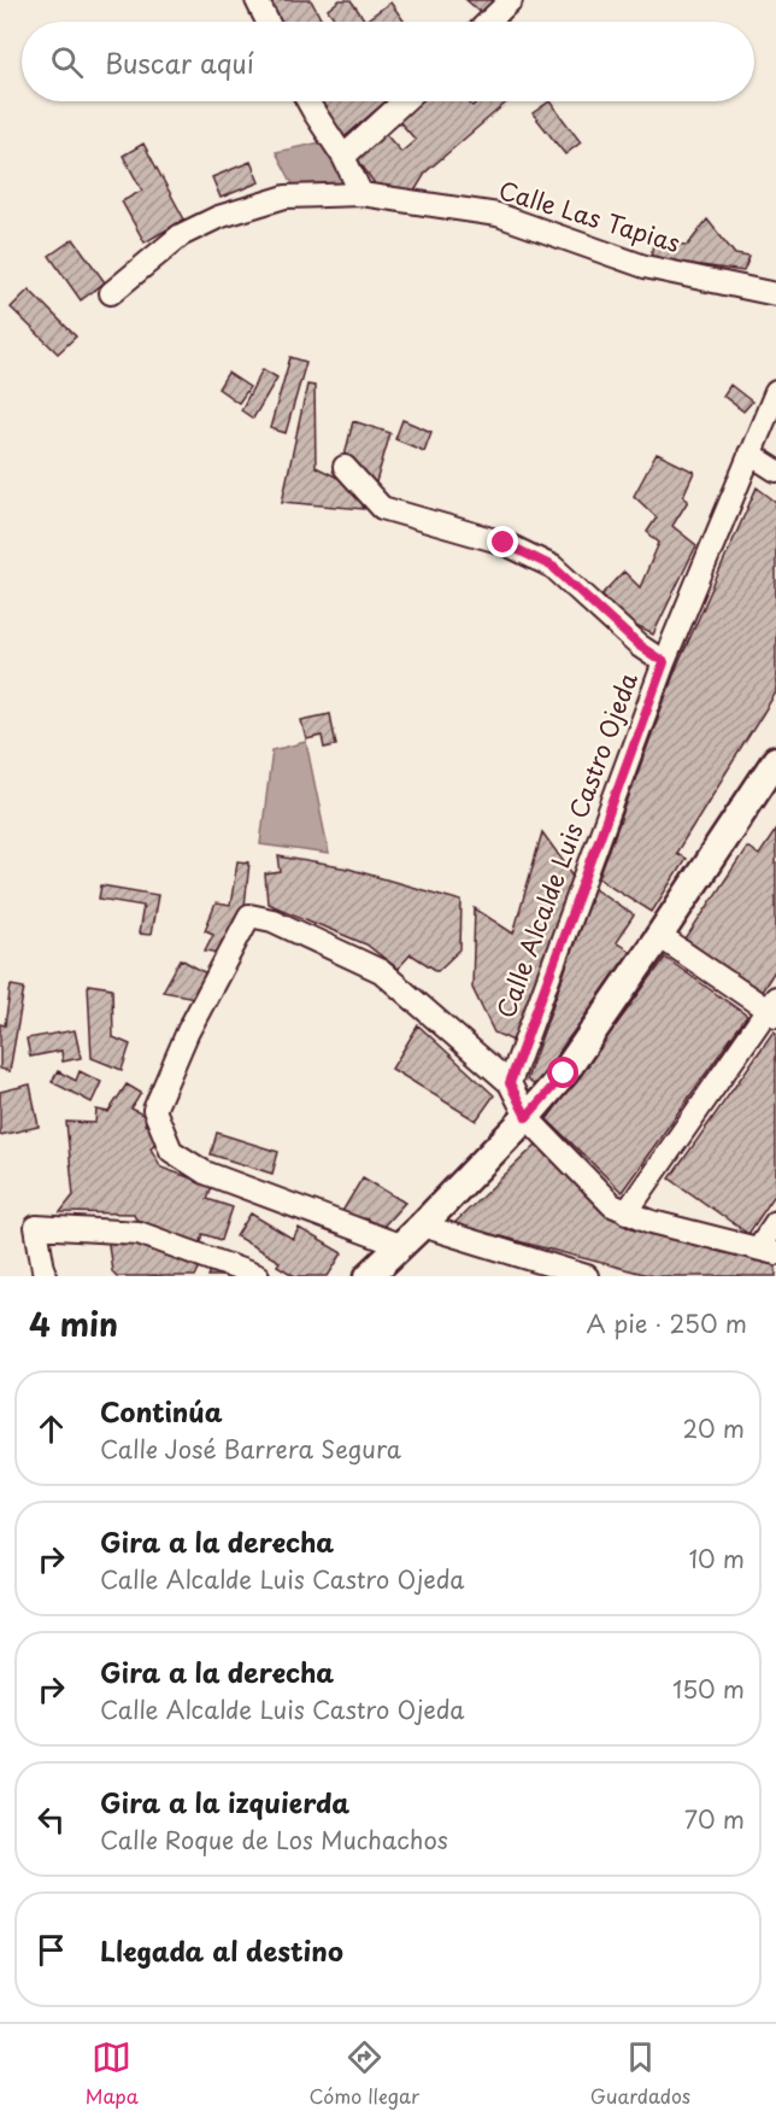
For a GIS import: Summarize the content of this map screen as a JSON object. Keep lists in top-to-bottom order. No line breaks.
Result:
{"streets":{"street":["Calle Las Tapias","Calle Alcalde Luis Castro Ojeda"]},"page":{"search":"Buscar aquí","heading":["4 min","A pie · 250 m"],"list":[["Continúa","Calle José Barrera Segura","20 m"],["Gira a la derecha","Calle Alcalde Luis Castro Ojeda","10 m"],["Gira a la derecha","Calle Alcalde Luis Castro Ojeda","150 m"],["Gira a la izquierda","Calle Roque de Los Muchachos","70 m"],"Llegada al destino"],"nav":["Mapa","Cómo llegar","Guardados"]}}
